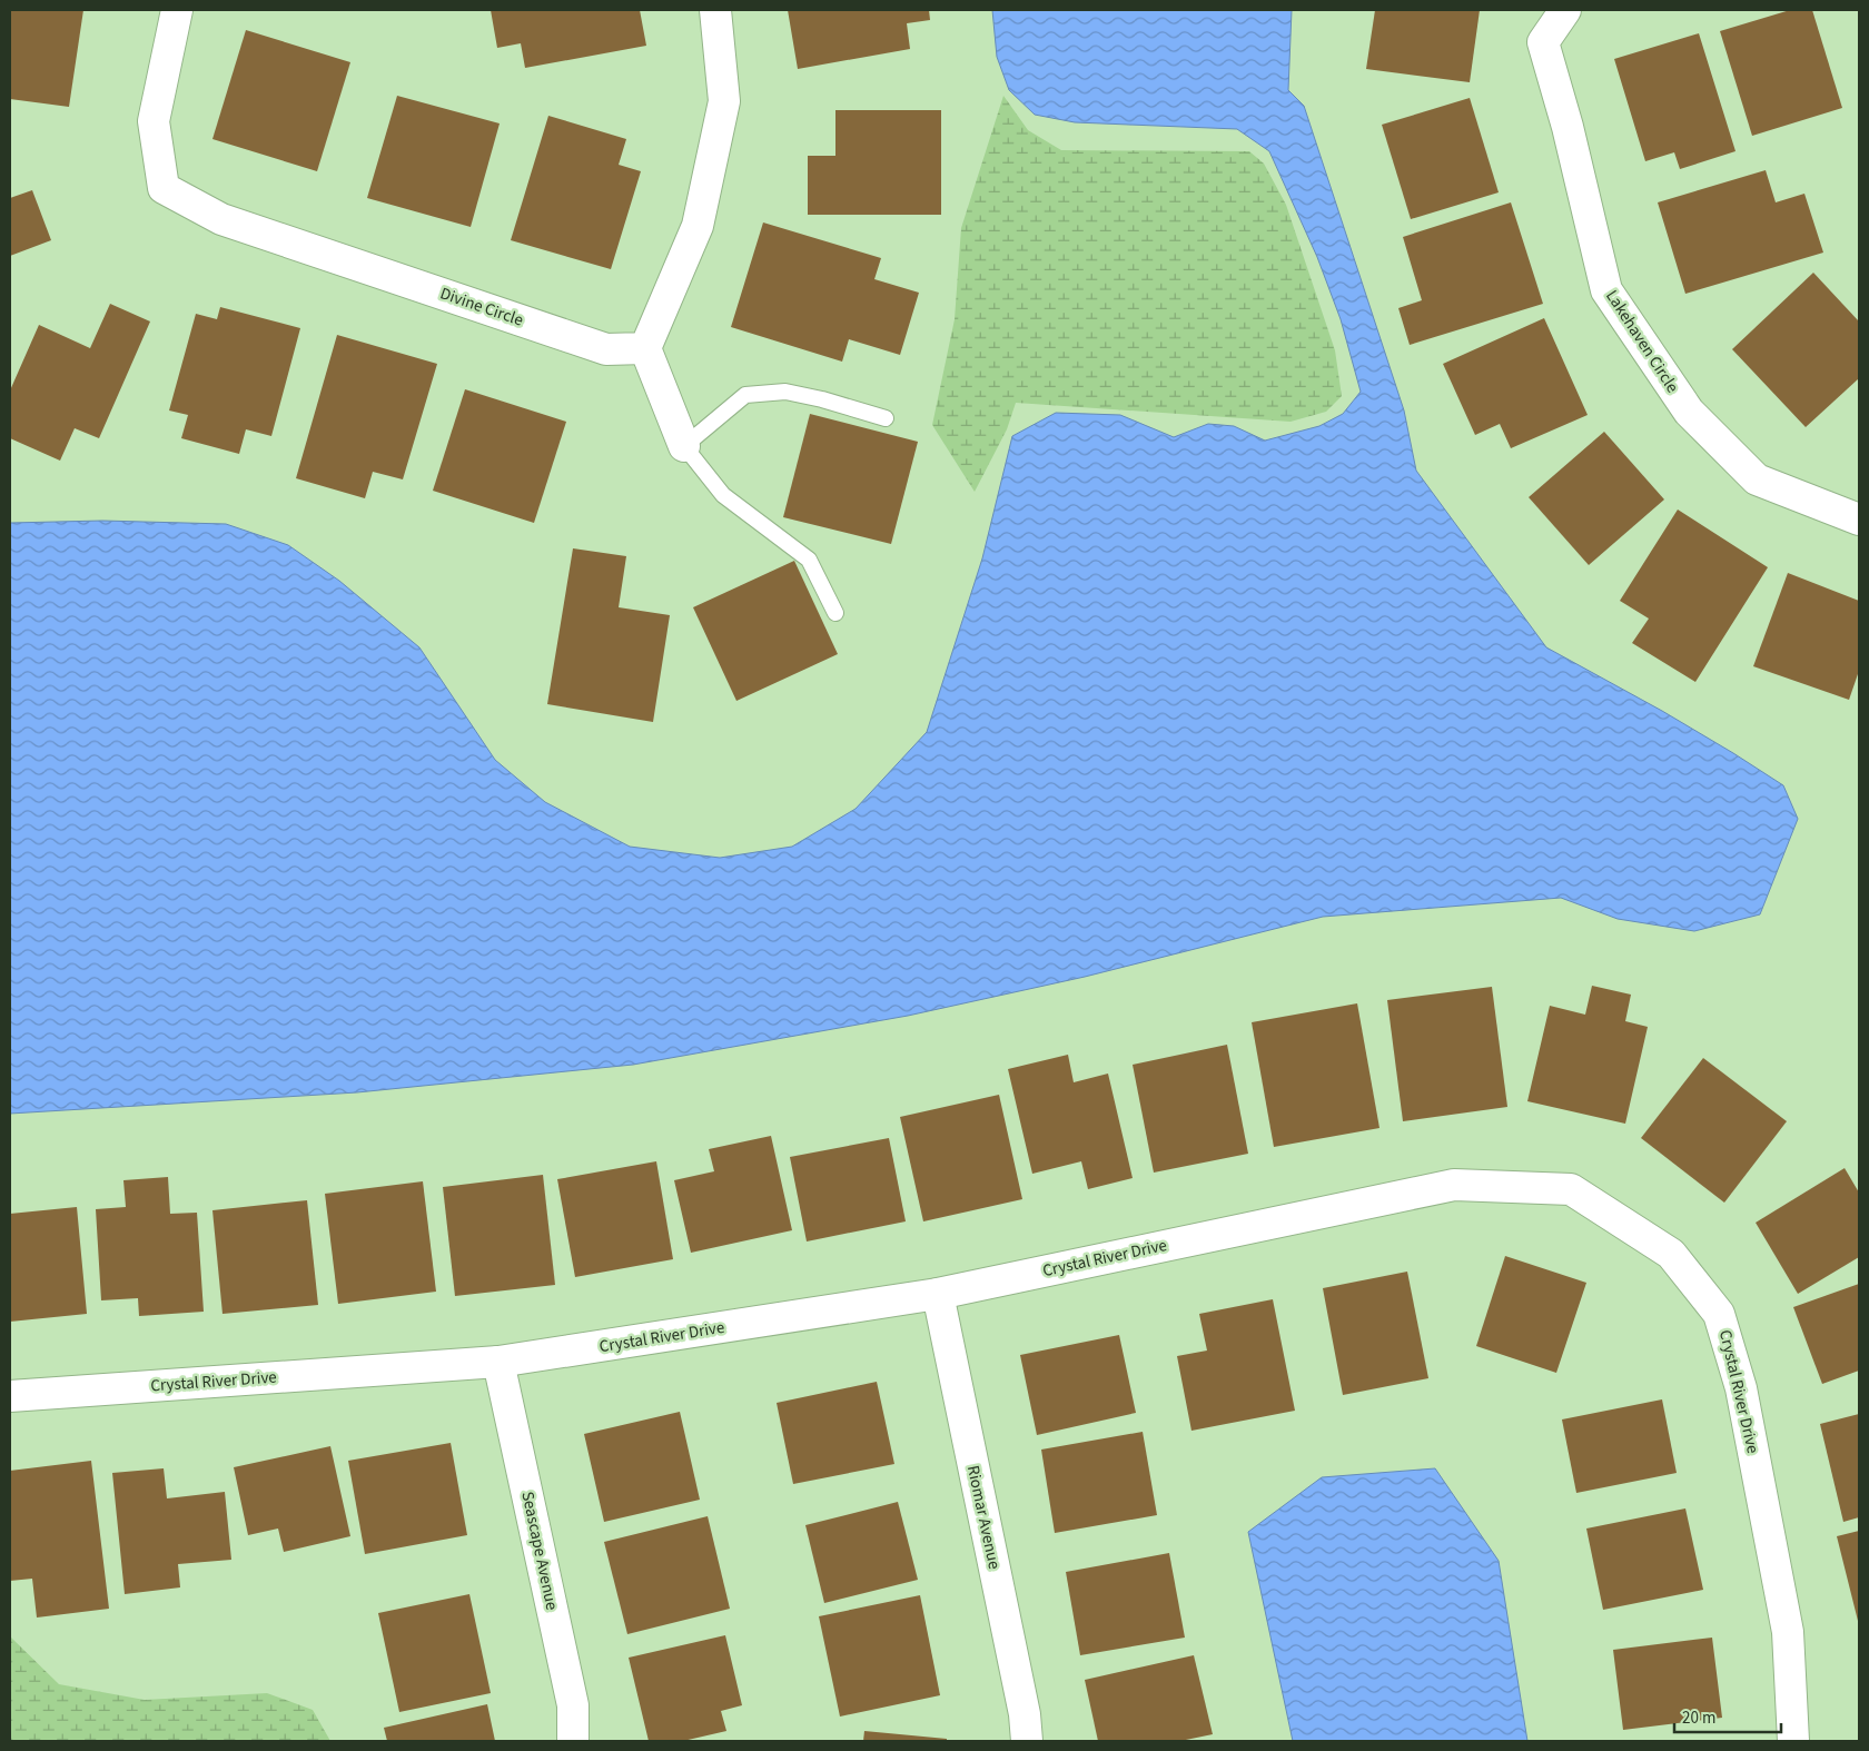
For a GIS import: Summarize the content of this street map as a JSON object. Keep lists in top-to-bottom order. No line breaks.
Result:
{"streets":{"street":["Divine Circle","Lakehaven Circle","Crystal River Drive","Riomar Avenue","Seascape Avenue"]},"crossings":[["Crystal River Drive","Riomar Avenue"],["Crystal River Drive","Seascape Avenue"]],"scale_bar":"20 m"}
